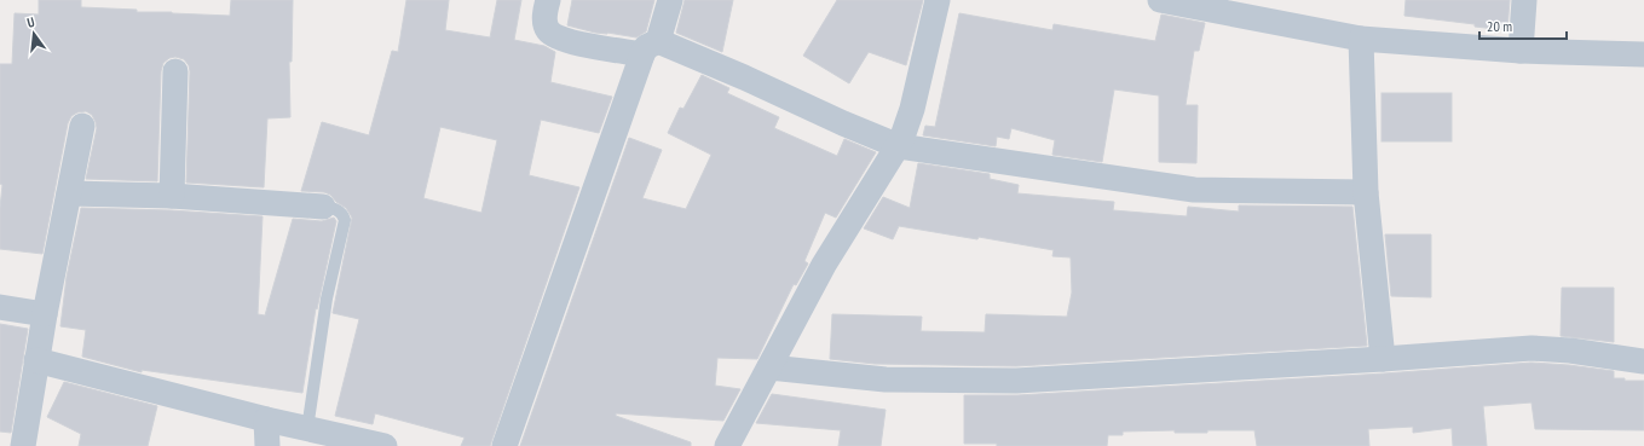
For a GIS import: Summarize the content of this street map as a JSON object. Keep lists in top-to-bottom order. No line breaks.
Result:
{"scale_bar":"20 m","north":"top"}
